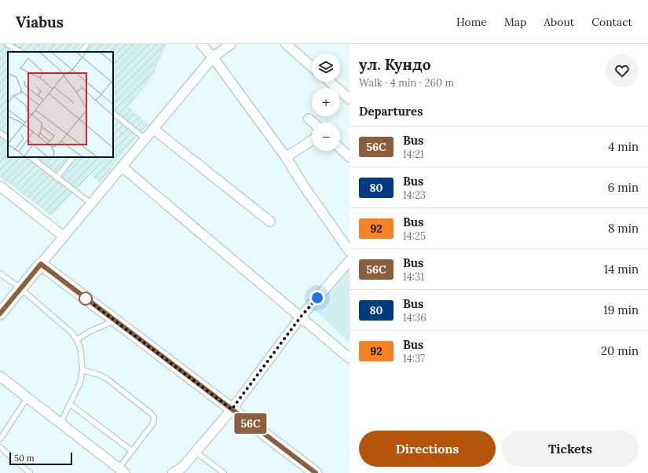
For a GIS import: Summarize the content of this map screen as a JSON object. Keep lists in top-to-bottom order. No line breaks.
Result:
{"lines":["bus line 56С"],"scale_bar":"50 m","page":{"header":"Viabus","nav":["Home","Map","About","Contact"],"on_map":"56С","heading":[["ул. Кундо","Walk · 4 min · 260 m"],"Departures"],"map_buttons":["+","−"],"list":[{"mark":"56С","name":"Bus","note":"14:21","value":"4 min"},{"mark":"80","name":"Bus","note":"14:23","value":"6 min"},{"mark":"92","name":"Bus","note":"14:25","value":"8 min"},{"mark":"56С","name":"Bus","note":"14:31","value":"14 min"},{"mark":"80","name":"Bus","note":"14:36","value":"19 min"},{"mark":"92","name":"Bus","note":"14:37","value":"20 min"}],"buttons":["Directions","Tickets"],"scale":"50 m"}}
